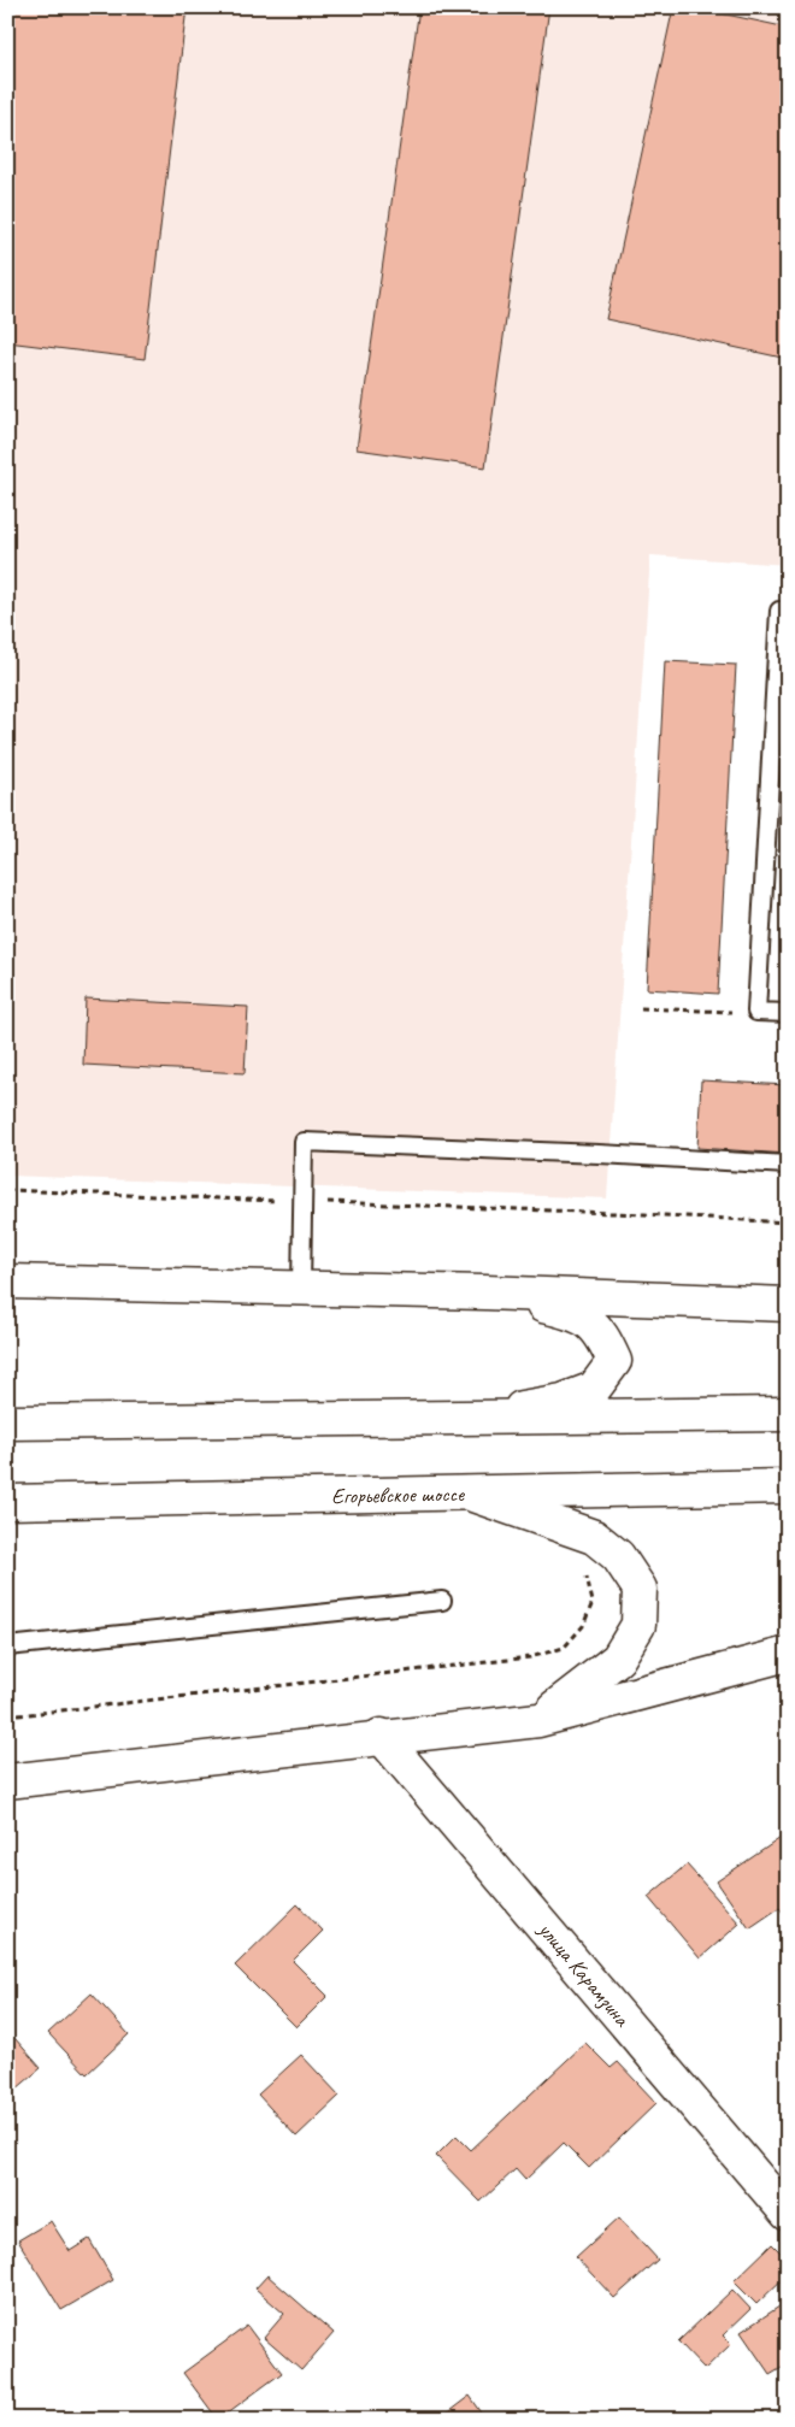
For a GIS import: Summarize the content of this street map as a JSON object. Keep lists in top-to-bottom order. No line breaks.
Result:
{"streets":{"street":["Егорьевское шоссе","улица Карамзина"]}}
